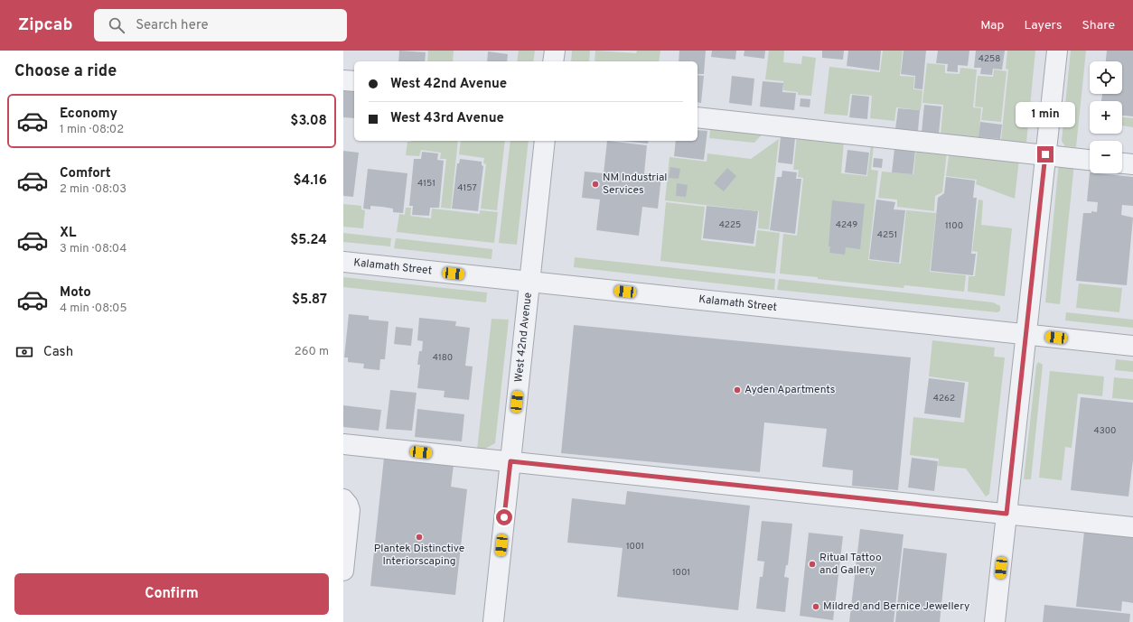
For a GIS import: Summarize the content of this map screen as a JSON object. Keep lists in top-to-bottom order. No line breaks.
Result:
{"streets":{"street":["Kalamath Street","West 42nd Avenue"]},"crossings":[["Kalamath Street","West 42nd Avenue"]],"places":["NM Industrial Services","Ayden Apartments","Plantek Distinctive Interiorscaping","Ritual Tattoo and Gallery","Mildred and Bernice Jewellery"],"house_numbers":["4258","4151","4157","4225","4249","1100","4251","4180","4262","4300","1001","1001"],"page":{"header":"Zipcab","search":"Search here","nav":["Map","Layers","Share"],"heading":"Choose a ride","map_buttons":["+","−"],"banner":["West 42nd Avenue","West 43rd Avenue"],"list":[{"name":"Economy","note":"1 min · 08:02","value":"$3.08"},{"name":"Comfort","note":"2 min · 08:03","value":"$4.16"},{"name":"XL","note":"3 min · 08:04","value":"$5.24"},{"name":"Moto","note":"4 min · 08:05","value":"$5.87"}],"bubble":"1 min","pay":["Cash","260 m"],"buttons":"Confirm"}}
